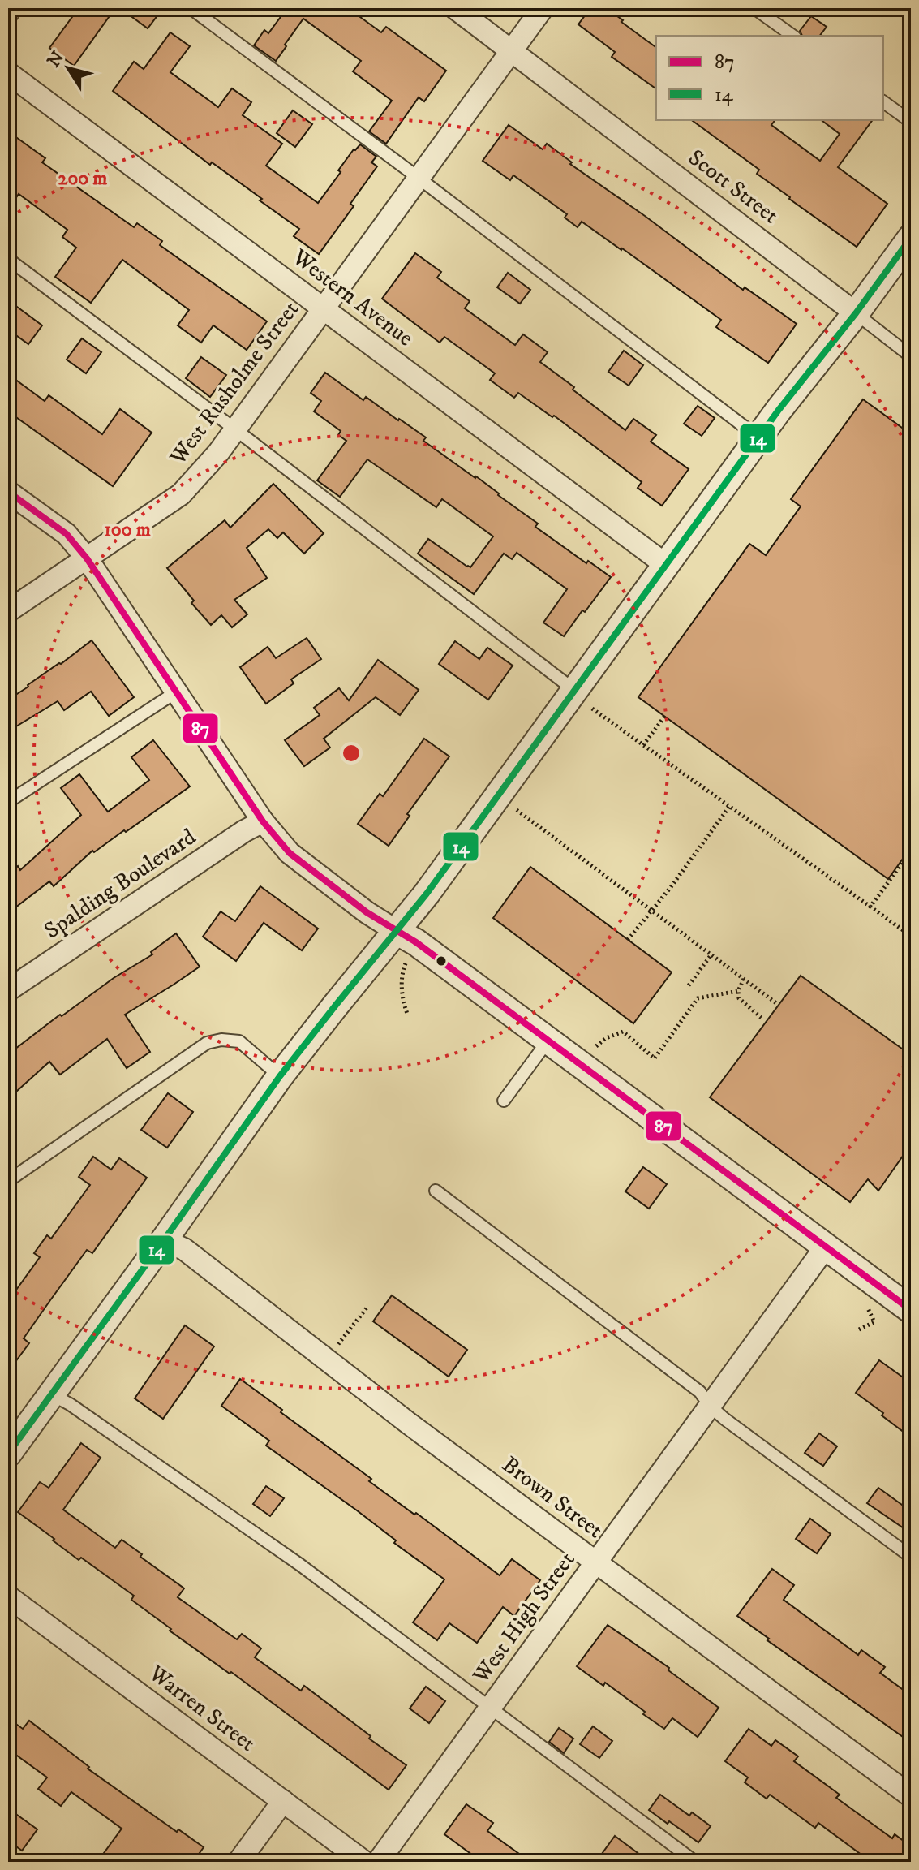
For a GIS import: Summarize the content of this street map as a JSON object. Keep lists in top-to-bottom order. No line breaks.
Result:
{"streets":{"street":["Scott Street","Western Avenue","West Rusholme Street","Spalding Boulevard","Brown Street","West High Street","Warren Street"]},"crossings":[["Scott Street","West Rusholme Street"],["Western Avenue","West Rusholme Street"],["Brown Street","West High Street"]],"lines":["transit line 14","transit line 87"],"legend":["87","14"],"north":"top left","rings":["200 m","100 m"]}
